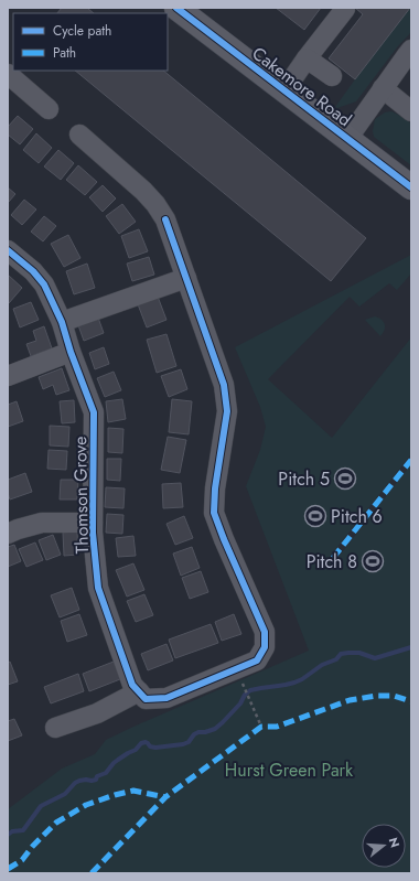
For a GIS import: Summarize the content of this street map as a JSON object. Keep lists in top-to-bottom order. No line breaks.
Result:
{"streets":{"main road":["Cakemore Road"],"street":["Thomson Grove"]},"parks":["Hurst Green Park"],"places":{"sports":["Pitch 5","Pitch 6","Pitch 8"]},"legend":["Cycle path","Path"],"north":"right"}
